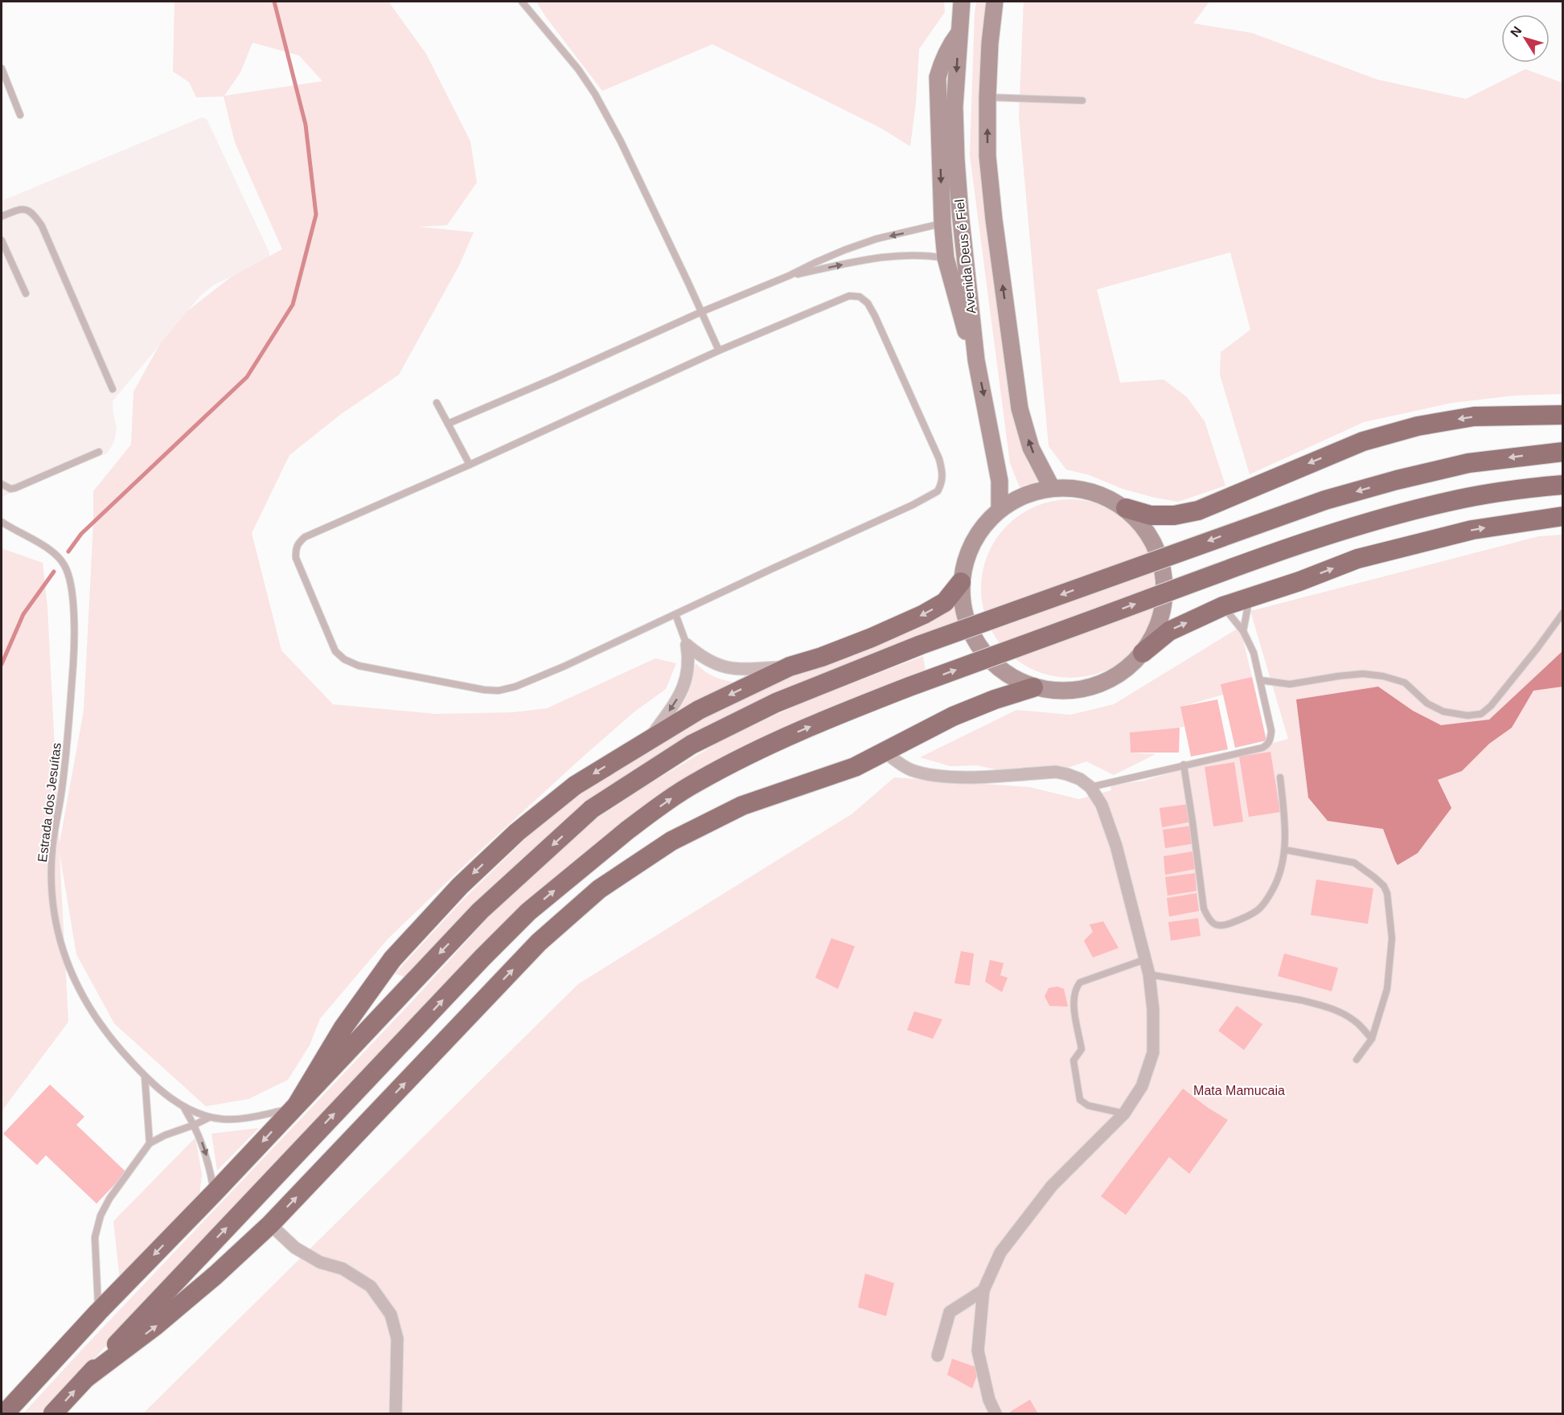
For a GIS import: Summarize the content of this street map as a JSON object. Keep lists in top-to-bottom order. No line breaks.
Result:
{"streets":{"main road":["Avenida Deus é Fiel"],"lane":["Estrada dos Jesuítas"]},"parks":["Mata Mamucaia"],"north":"top left"}
